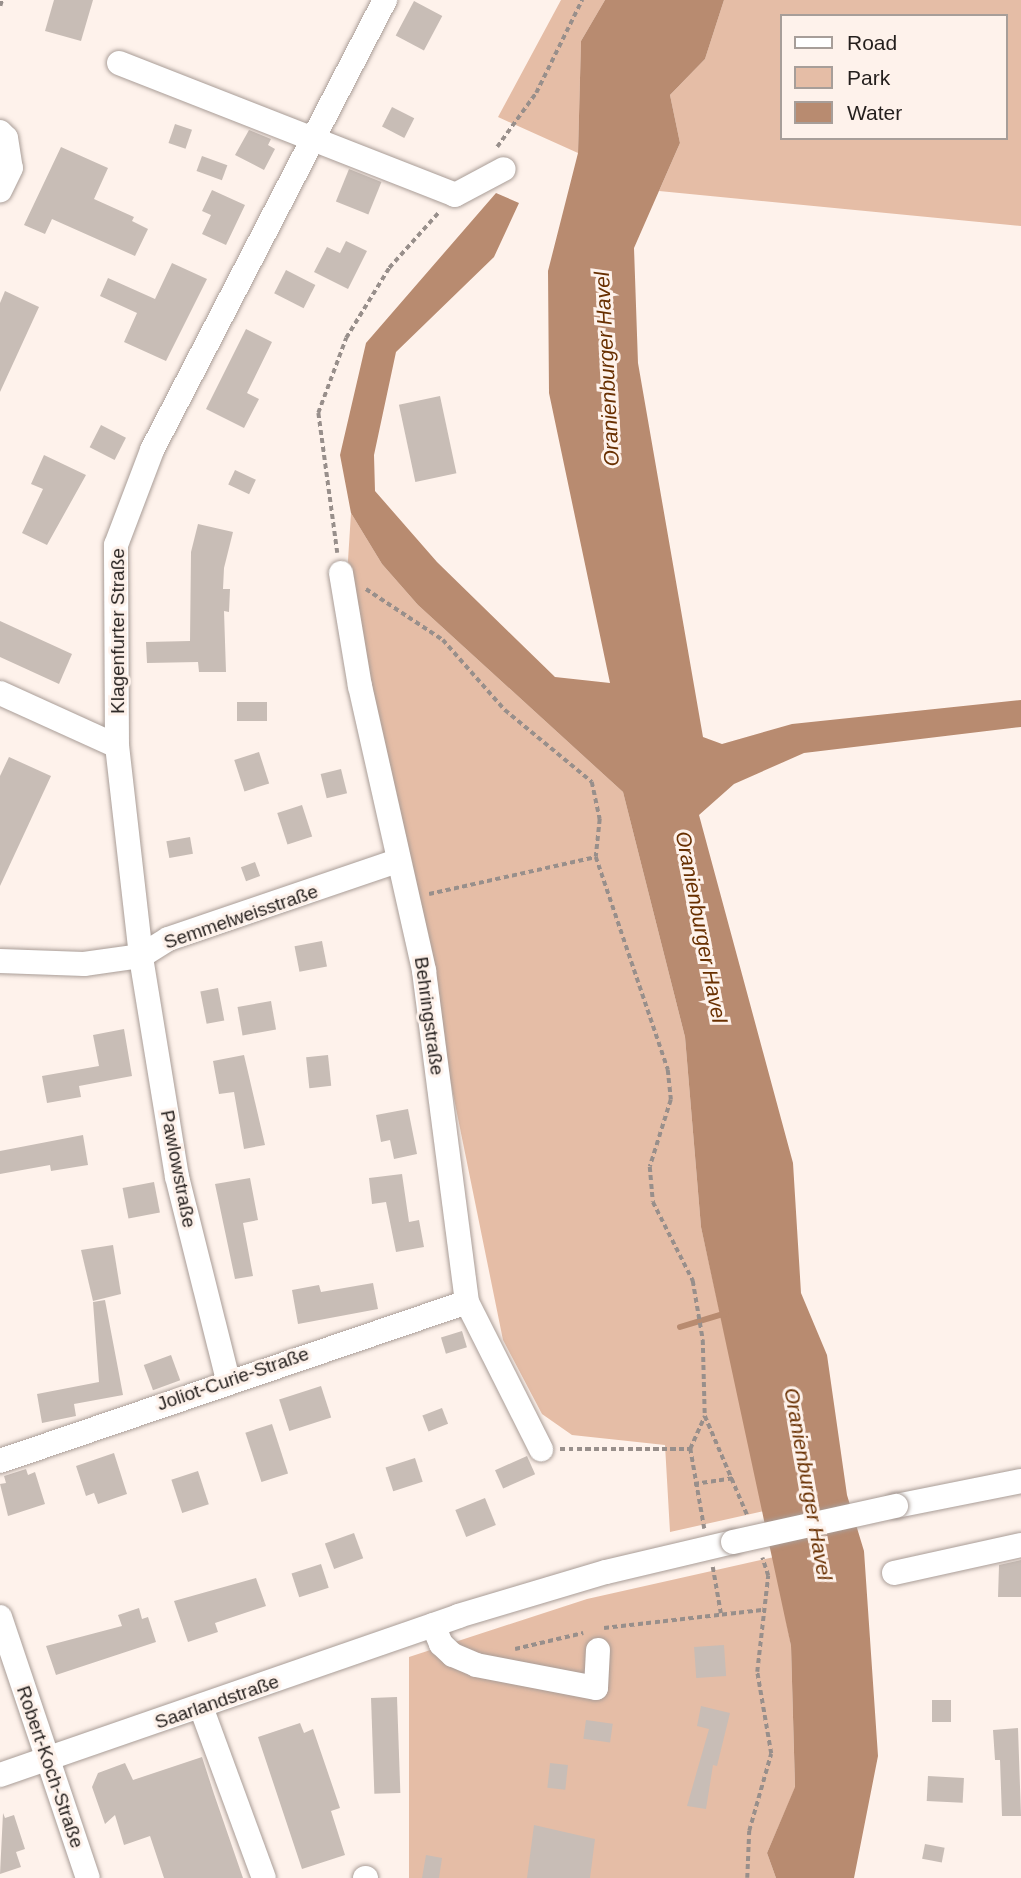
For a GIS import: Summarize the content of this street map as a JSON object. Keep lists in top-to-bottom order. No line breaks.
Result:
{"streets":{"street":["Klagenfurter Straße","Semmelweisstraße","Behringstraße","Pawlowstraße","Joliot-Curie-Straße","Saarlandstraße","Robert-Koch-Straße"]},"crossings":[["Klagenfurter Straße","Semmelweisstraße"],["Klagenfurter Straße","Pawlowstraße"],["Semmelweisstraße","Behringstraße"],["Semmelweisstraße","Pawlowstraße"],["Behringstraße","Joliot-Curie-Straße"],["Pawlowstraße","Joliot-Curie-Straße"],["Saarlandstraße","Robert-Koch-Straße"]],"water":["Oranienburger Havel"],"legend":["Road","Park","Water"]}
